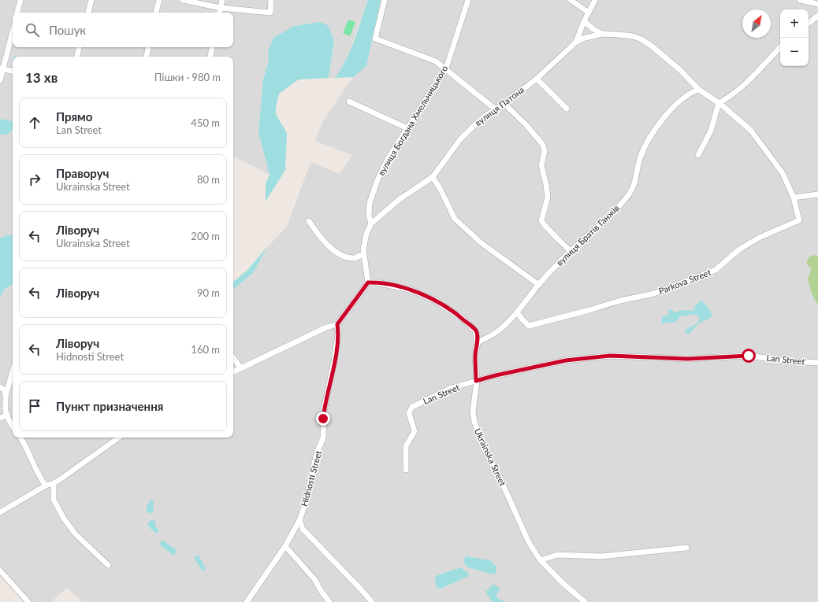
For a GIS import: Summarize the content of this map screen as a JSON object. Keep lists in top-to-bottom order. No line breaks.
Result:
{"streets":{"street":["вулиця Патона","вулиця Богдана Хмельницького","вулиця Братів Ганжів","Parkova Street","Lan Street","Ukrainska Street","Hidnosti Street"]},"crossings":[["вулиця Патона","вулиця Богдана Хмельницького"],["вулиця Братів Ганжів","Parkova Street"],["вулиця Братів Ганжів","Ukrainska Street"],["Lan Street","Ukrainska Street"]],"north":"top right","page":{"map_buttons":["+","−"],"search":"Пошук","heading":["13 хв","Пішки · 980 m"],"list":[["Прямо","Lan Street","450 m"],["Праворуч","Ukrainska Street","80 m"],["Ліворуч","Ukrainska Street","200 m"],["Ліворуч","90 m"],["Ліворуч","Hidnosti Street","160 m"],"Пункт призначення"]}}
